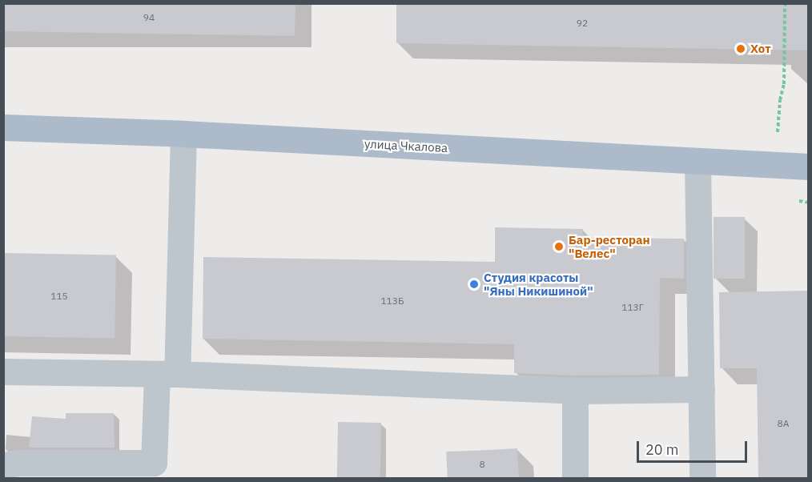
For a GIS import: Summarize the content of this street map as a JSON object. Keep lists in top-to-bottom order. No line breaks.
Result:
{"streets":{"main road":["улица Чкалова"]},"places":["Хот","Бар-ресторан \"Велес\"","Студия красоты \"Яны Никишиной\""],"house_numbers":["94","92","115","113Б","113Г","8А","8"],"scale_bar":"20 m"}
